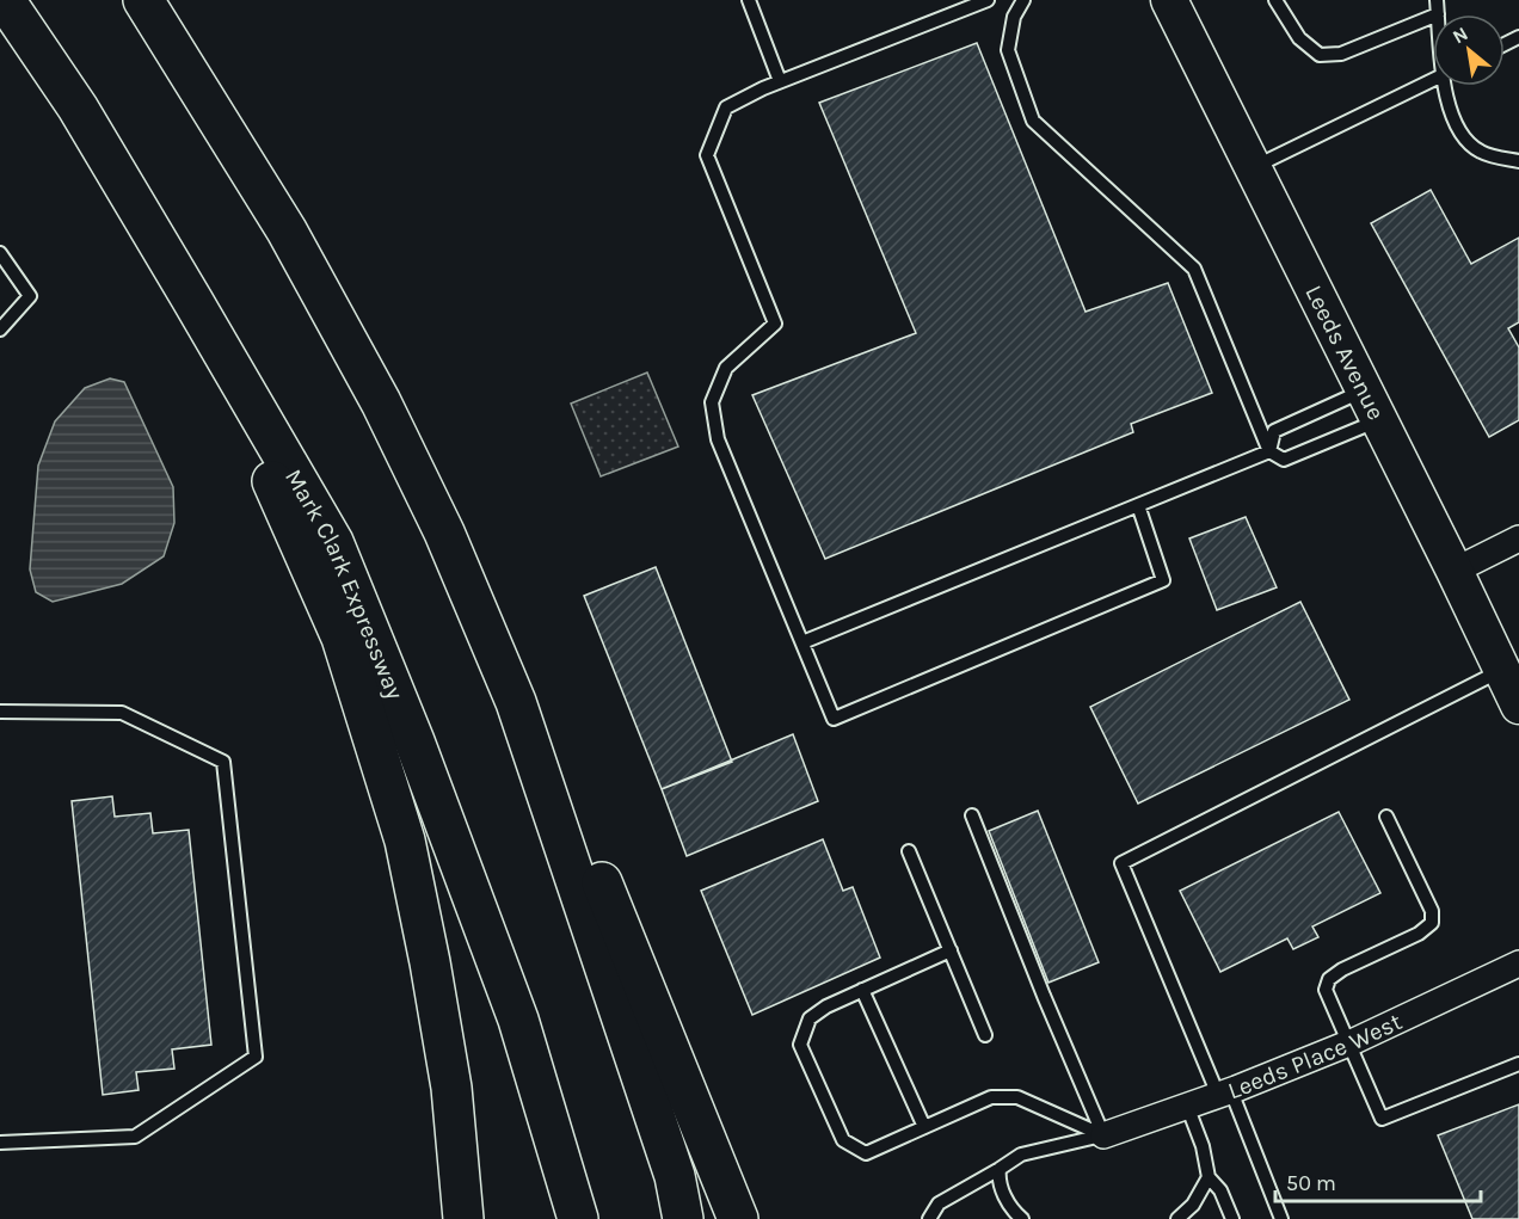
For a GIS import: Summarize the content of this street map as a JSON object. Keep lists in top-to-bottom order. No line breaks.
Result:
{"streets":{"highway":["Mark Clark Expressway"],"street":["Leeds Avenue","Leeds Place West"]},"scale_bar":"50 m","north":"top left"}
